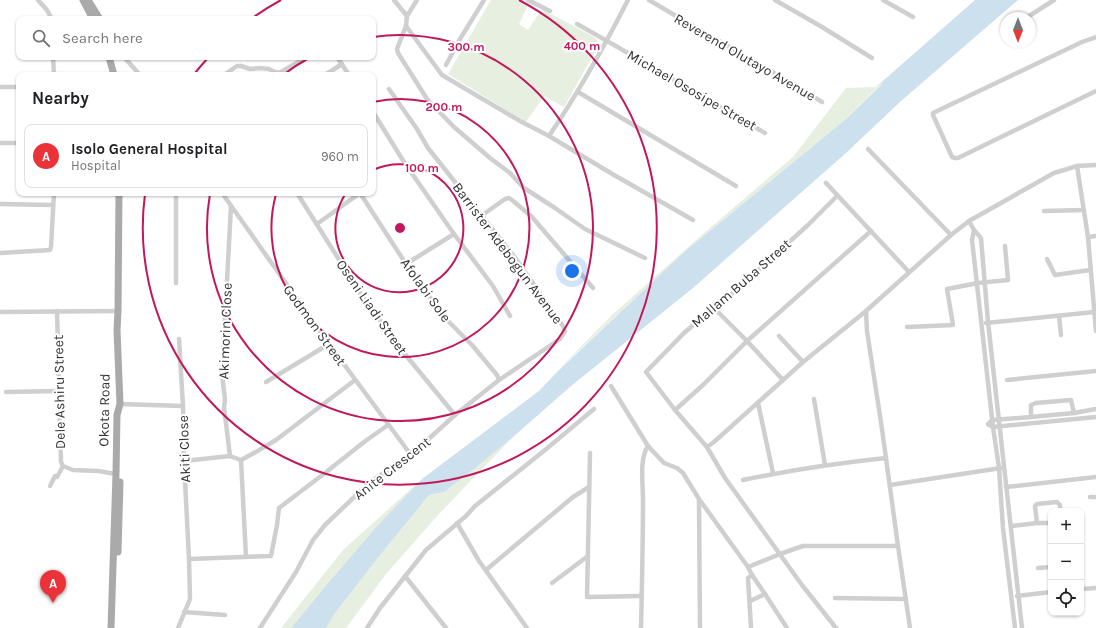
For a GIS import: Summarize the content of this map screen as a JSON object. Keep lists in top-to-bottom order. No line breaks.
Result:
{"streets":{"main road":["Okota Road"],"street":["Reverend Olutayo Avenue","Michael Ososipe Street","Barrister Adebogun Avenue","Mallam Buba Street","Afolabi Sole","Oseni Liadi Street","Godmon Street","Akimorin Close","Dele Ashiru Street","Akiti Close","Anite Crescent"]},"crossings":[["Barrister Adebogun Avenue","Afolabi Sole"],["Barrister Adebogun Avenue","Anite Crescent"],["Afolabi Sole","Anite Crescent"],["Oseni Liadi Street","Anite Crescent"],["Godmon Street","Akimorin Close"],["Godmon Street","Anite Crescent"],["Dele Ashiru Street","Okota Road"]],"north":"bottom","page":{"search":"Search here","heading":"Nearby","list":[{"mark":"A","name":"Isolo General Hospital","note":"Hospital","value":"960 m"}],"map_buttons":["+","−"],"pins":"A"},"rings":["400 m","300 m","200 m","100 m"]}
